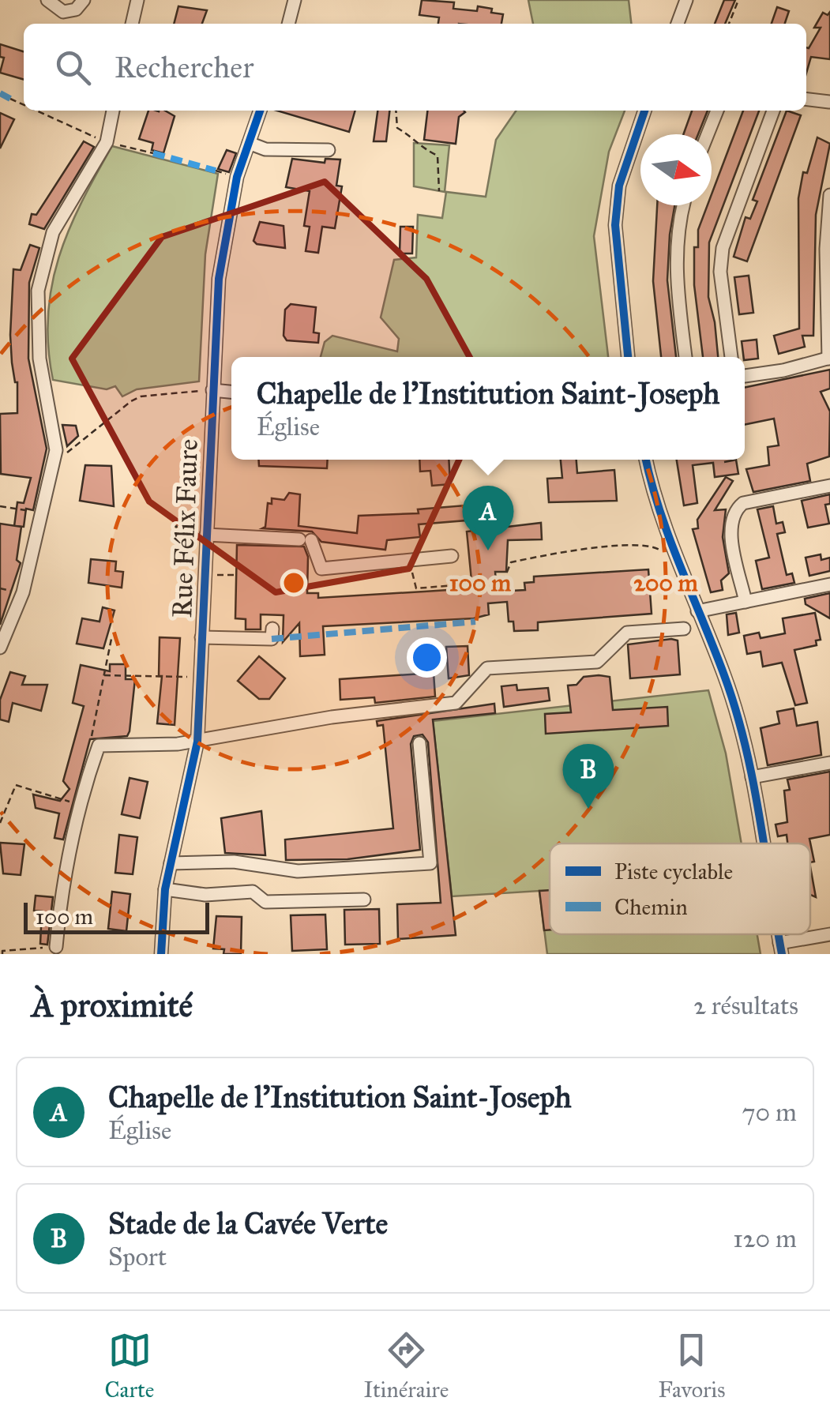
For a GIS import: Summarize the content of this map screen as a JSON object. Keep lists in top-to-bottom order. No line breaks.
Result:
{"streets":{"street":["Rue Félix Faure"]},"legend":["Piste cyclable","Chemin"],"scale_bar":"100 m","north":"right","page":{"search":"Rechercher","popup":["Chapelle de l'Institution Saint-Joseph","Église"],"pins":["A","B"],"scale":"100 m","heading":["À proximité","2 résultats"],"list":[{"mark":"A","name":"Chapelle de l'Institution Saint-Joseph","note":"Église","value":"70 m"},{"mark":"B","name":"Stade de la Cavée Verte","note":"Sport","value":"120 m"}],"nav":["Carte","Itinéraire","Favoris"]},"rings":["100 m","200 m"]}
